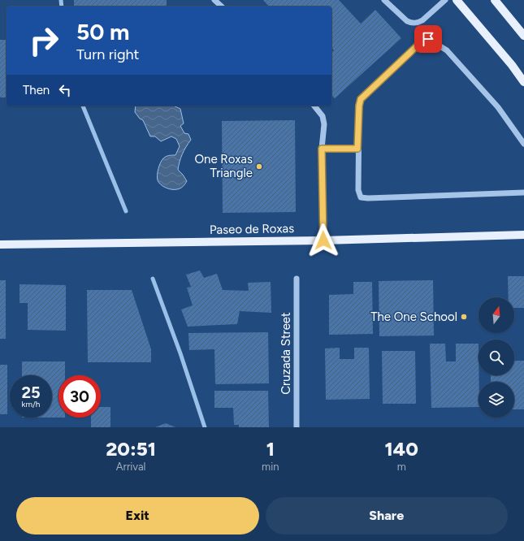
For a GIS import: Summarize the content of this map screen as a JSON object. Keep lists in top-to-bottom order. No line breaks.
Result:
{"streets":{"main road":["Paseo de Roxas"],"street":["Cruzada Street"]},"places":["One Roxas Triangle","The One School"],"north":"top","page":{"turn":["50 m","Turn right"],"then":"Then","speed":"25 km/h","limit":"30","eta":["20:51","Arrival","1","min","140","m"],"buttons":["Exit","Share"]}}
